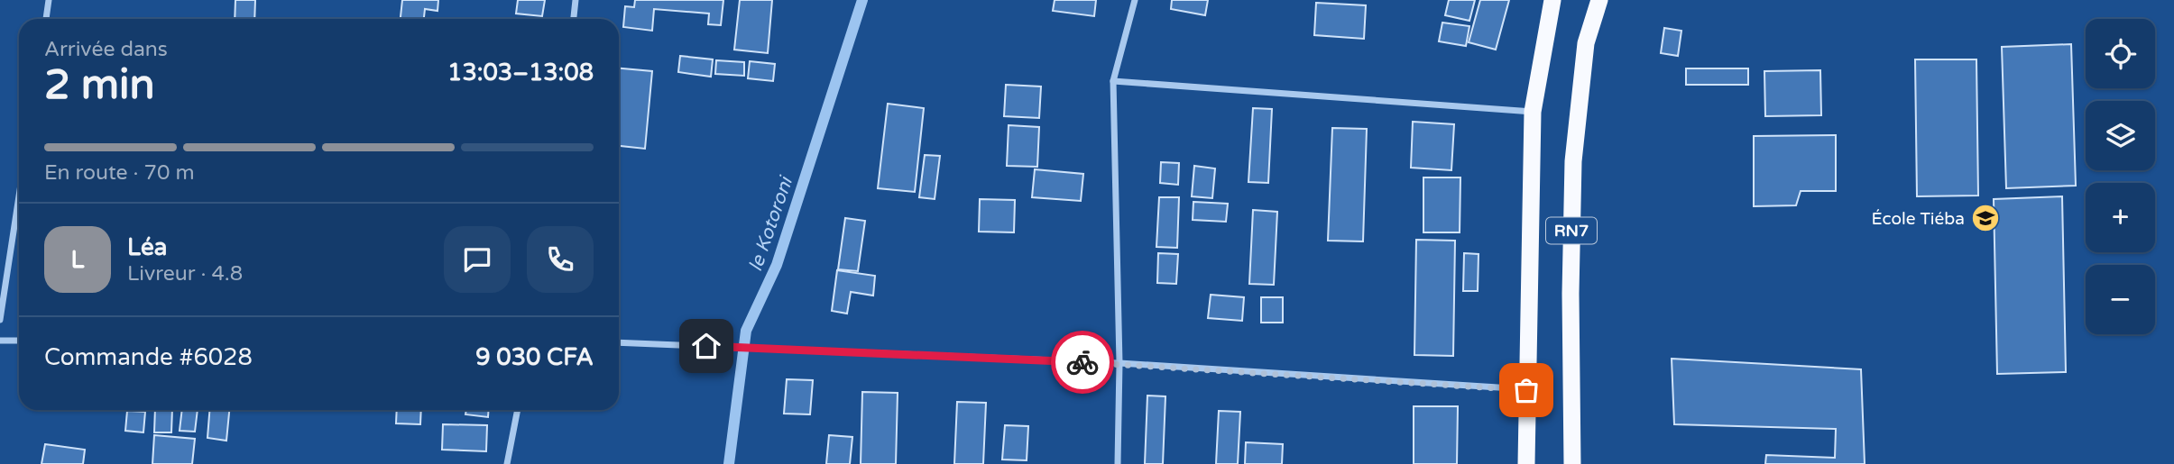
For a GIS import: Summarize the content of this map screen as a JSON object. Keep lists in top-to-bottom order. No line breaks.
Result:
{"streets":{"highway":["RN7"]},"water":["le Kotoroni"],"places":{"school or university":["École Tiéba"]},"page":{"map_buttons":["+","−"],"heading":["2 min","Arrivée dans","13:03–13:08"],"panel":["Léa","Livreur · 4.8","Commande #6028","9 030 CFA"],"bar":"En route · 70 m","round":"L"}}
